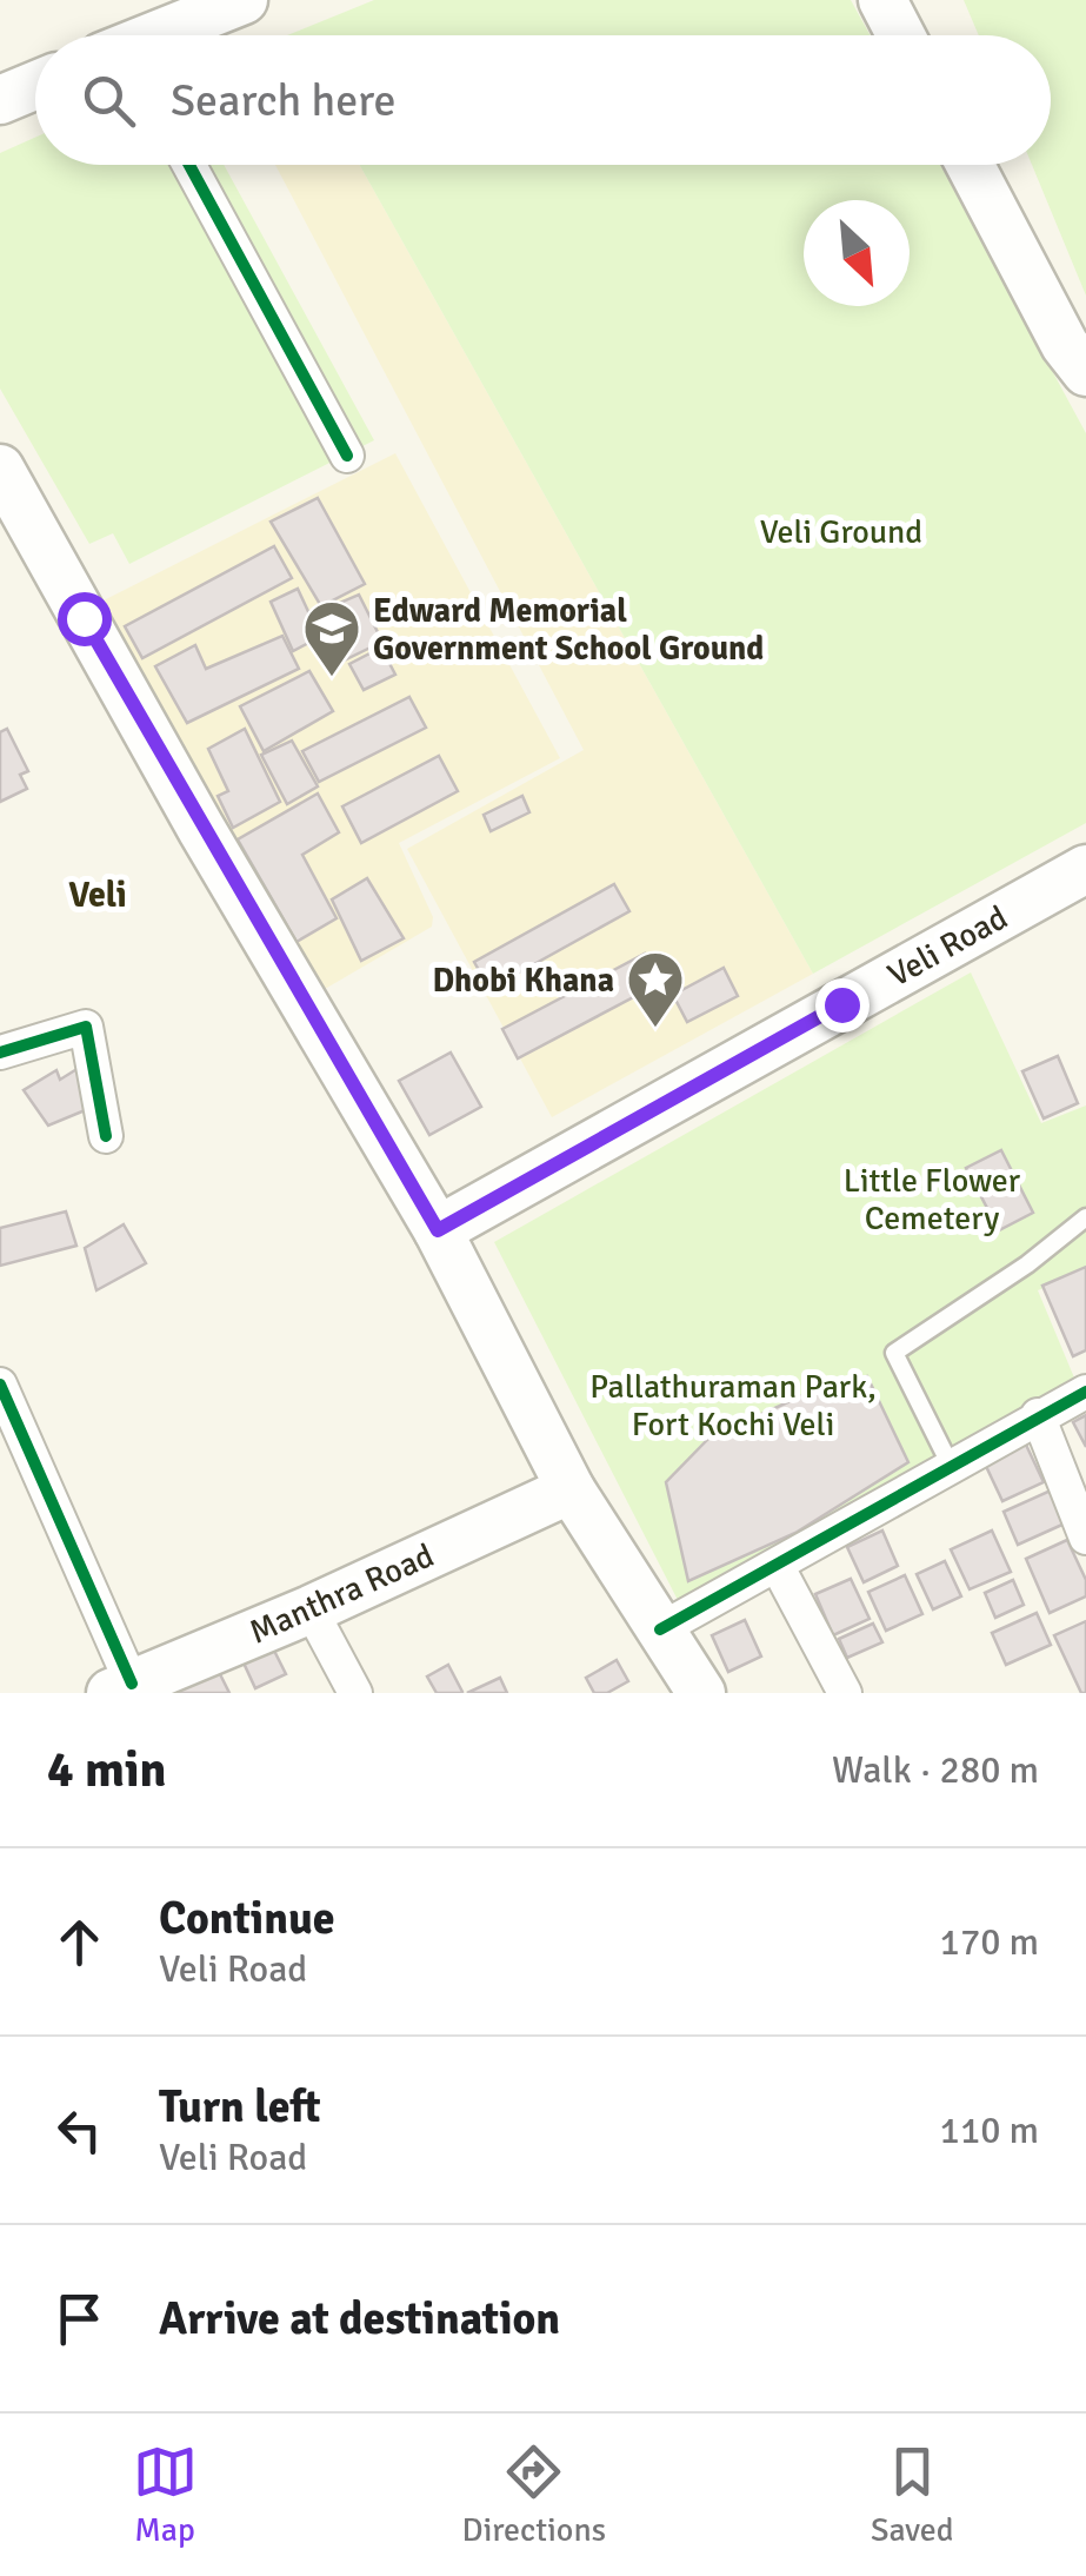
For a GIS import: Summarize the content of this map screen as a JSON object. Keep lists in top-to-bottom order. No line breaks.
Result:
{"streets":{"main road":["Veli Road","Manthra Road"]},"districts":["Veli"],"parks":["Veli Ground","Little Flower Cemetery","Pallathuraman Park, Fort Kochi Veli"],"places":{"school or university":["Edward Memorial Government School Ground"],"place":["Dhobi Khana"]},"north":"bottom right","page":{"search":"Search here","heading":["4 min","Walk · 280 m"],"list":[["Continue","Veli Road","170 m"],["Turn left","Veli Road","110 m"],"Arrive at destination"],"nav":["Map","Directions","Saved"]}}
